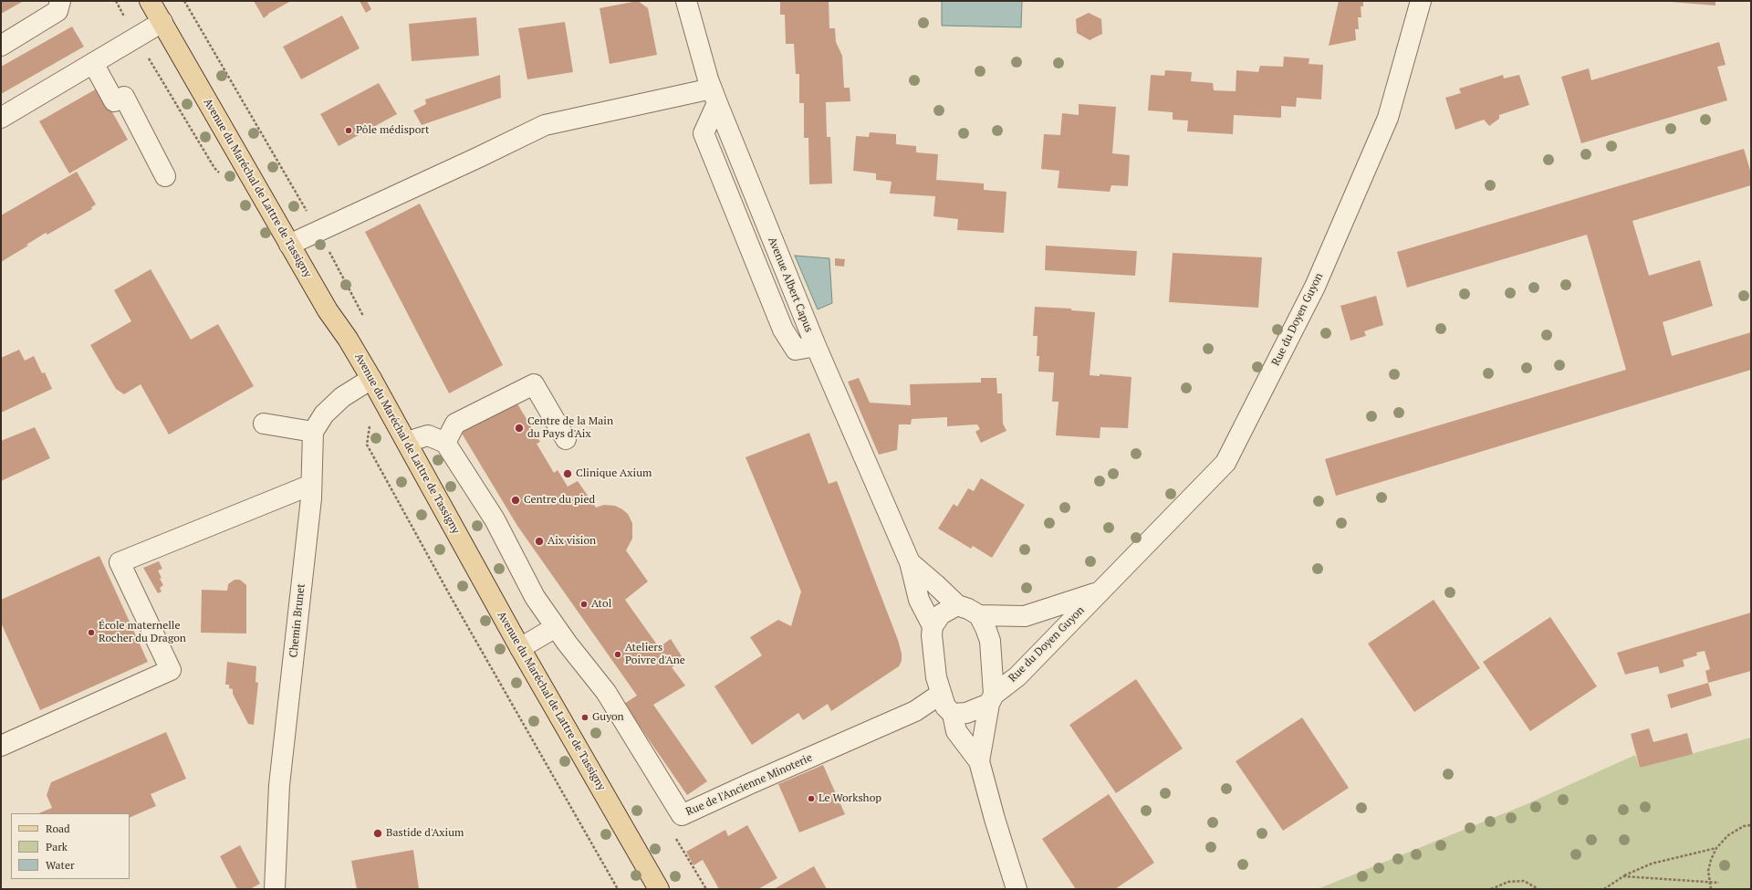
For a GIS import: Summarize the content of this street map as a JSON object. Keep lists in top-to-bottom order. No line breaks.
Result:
{"streets":{"main road":["Avenue du Maréchal de Lattre de Tassigny"],"street":["Avenue Albert Capus","Rue du Doyen Guyon","Chemin Brunet","Rue de l'Ancienne Minoterie"]},"crossings":[["Avenue du Maréchal de Lattre de Tassigny","Chemin Brunet"]],"places":["Pôle médisport","Centre de la Main du Pays d'Aix","Clinique Axium","Centre du pied","Aix vision","Atol","École maternelle Rocher du Dragon","Ateliers Poivre d'Ane","Guyon","Le Workshop","Bastide d'Axium"],"legend":["Road","Park","Water"]}
